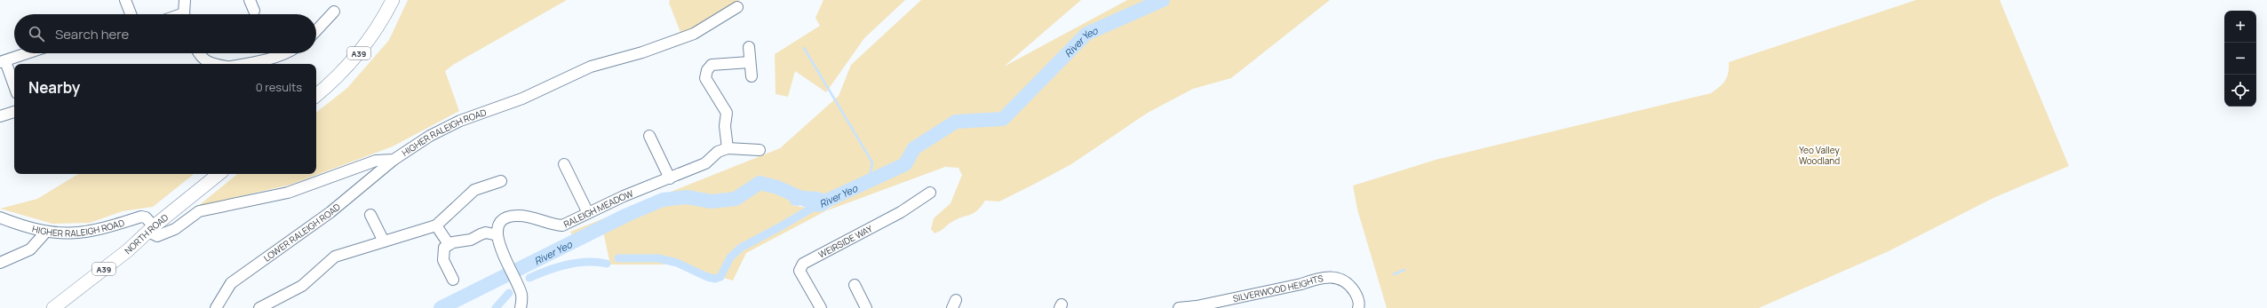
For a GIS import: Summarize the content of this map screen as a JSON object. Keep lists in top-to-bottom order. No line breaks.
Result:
{"streets":{"main road":["A39","NORTH ROAD"],"street":["HIGHER RALEIGH ROAD","RALEIGH MEADOW","LOWER RALEIGH ROAD","WEIRSIDE WAY","SILVERWOOD HEIGHTS"]},"crossings":[["HIGHER RALEIGH ROAD","LOWER RALEIGH ROAD"],["HIGHER RALEIGH ROAD","NORTH ROAD"]],"water":["River Yeo"],"parks":["Yeo Valley Woodland"],"page":{"map_buttons":["+","−"],"search":"Search here","heading":["Nearby","0 results"]}}
